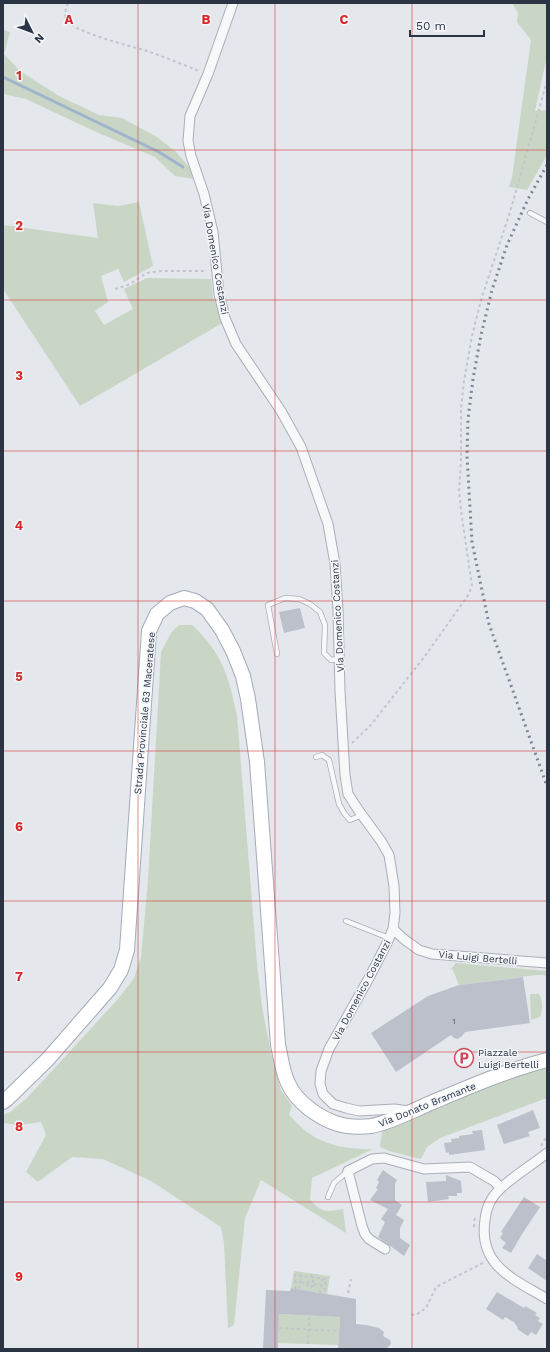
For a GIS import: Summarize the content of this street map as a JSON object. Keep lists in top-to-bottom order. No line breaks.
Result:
{"streets":{"main road":["Strada Provinciale 63 Maceratese","Via Donato Bramante"],"street":["Via Domenico Costanzi","Via Luigi Bertelli"]},"crossings":[["Via Domenico Costanzi","Via Luigi Bertelli"],["Via Domenico Costanzi","Via Donato Bramante"],["Strada Provinciale 63 Maceratese","Via Donato Bramante"]],"places":{"parking":["Piazzale Luigi Bertelli"]},"house_numbers":["1"],"scale_bar":"50 m","north":"bottom right","grid":{"columns":["A","B","C"],"rows":["1","2","3","4","5","6","7","8","9"]}}
